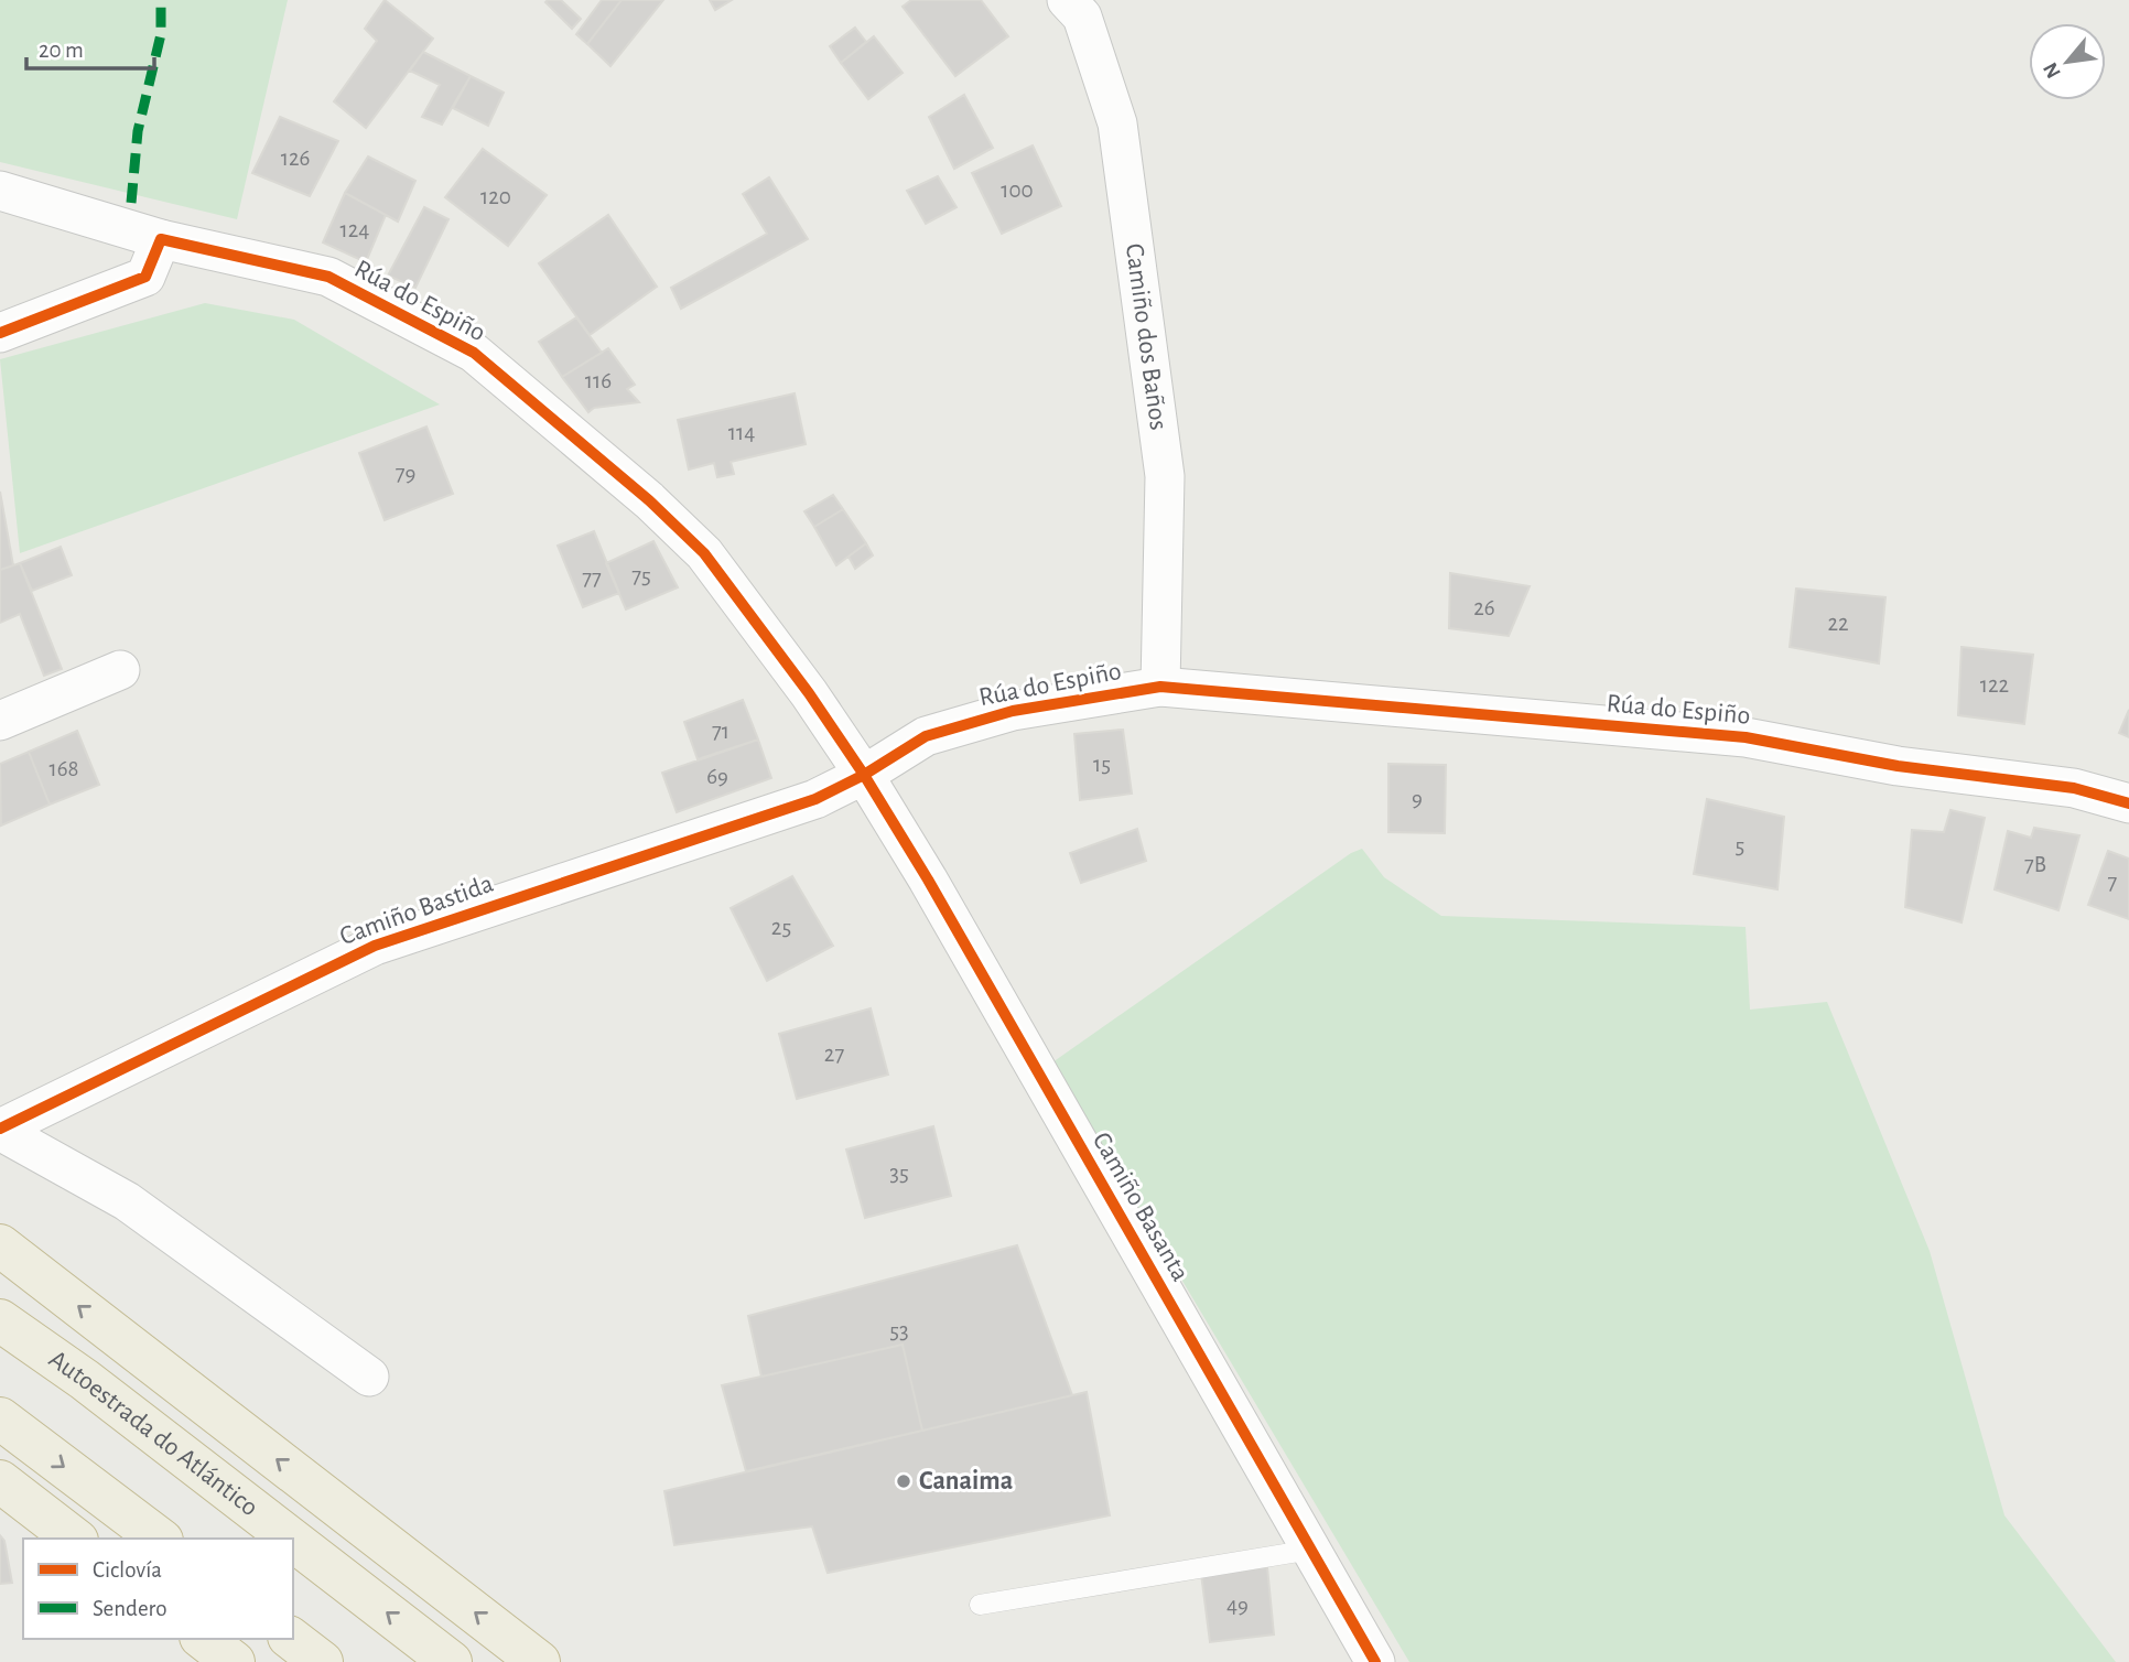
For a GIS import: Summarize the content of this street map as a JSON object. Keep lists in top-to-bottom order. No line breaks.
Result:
{"streets":{"highway":["Autoestrada do Atlántico"],"street":["Rúa do Espiño","Camiño dos Baños","Camiño Bastida","Camiño Basanta"]},"crossings":[["Rúa do Espiño","Camiño dos Baños"],["Rúa do Espiño","Camiño Bastida"],["Rúa do Espiño","Camiño Basanta"],["Camiño Bastida","Camiño Basanta"]],"places":["Canaima"],"house_numbers":["126","100","120","124","116","114","79","75","77","26","22","122","71","15","168","69","9","5","7B","7","25","27","35","53","49"],"legend":["Ciclovía","Sendero"],"scale_bar":"20 m","north":"bottom left"}
